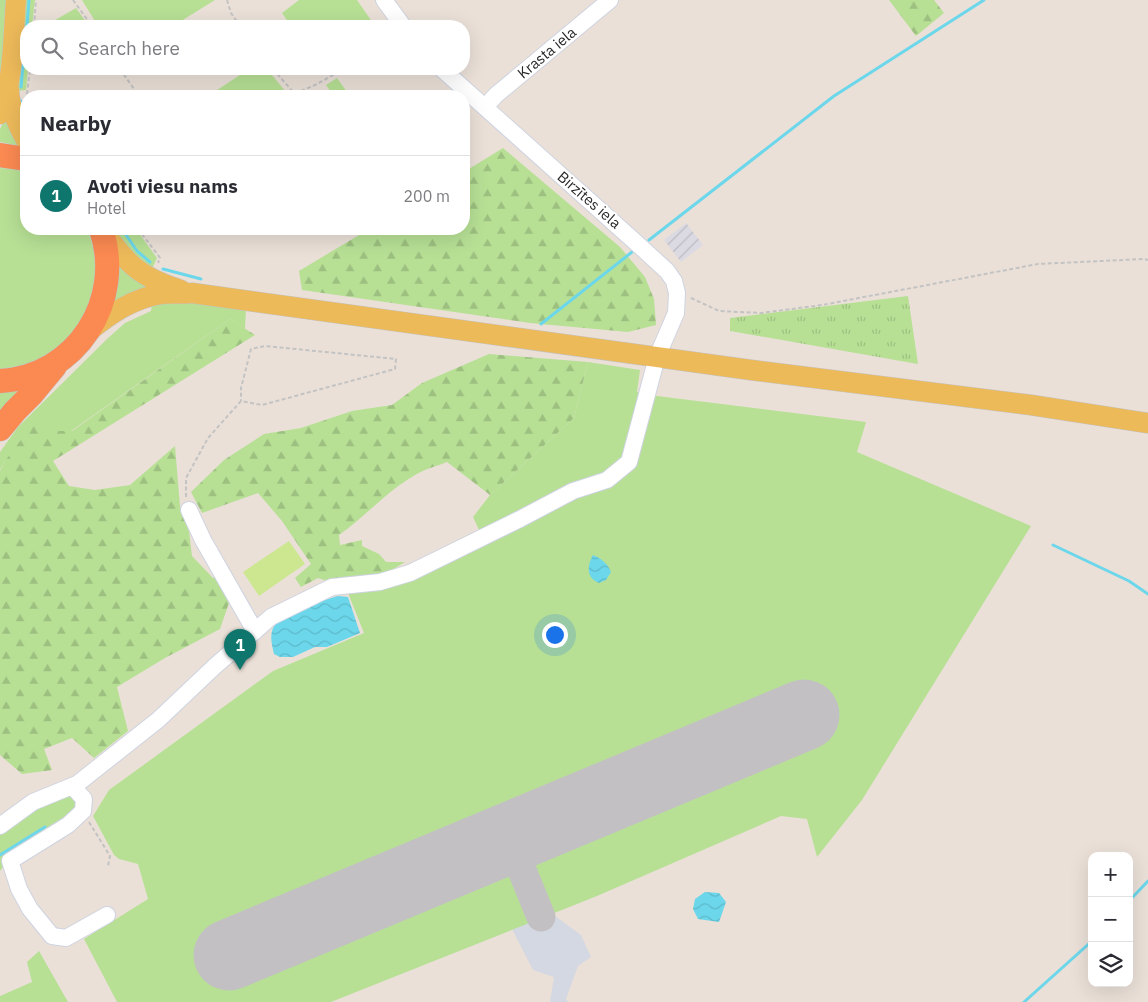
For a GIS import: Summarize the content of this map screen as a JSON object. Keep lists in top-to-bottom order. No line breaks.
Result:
{"streets":{"street":["Krasta iela","Birzītes iela"]},"crossings":[["Krasta iela","Birzītes iela"]],"page":{"search":"Search here","heading":"Nearby","list":[{"mark":"1","name":"Avoti viesu nams","note":"Hotel","value":"200 m"}],"pins":"1","map_buttons":["+","−"]}}
